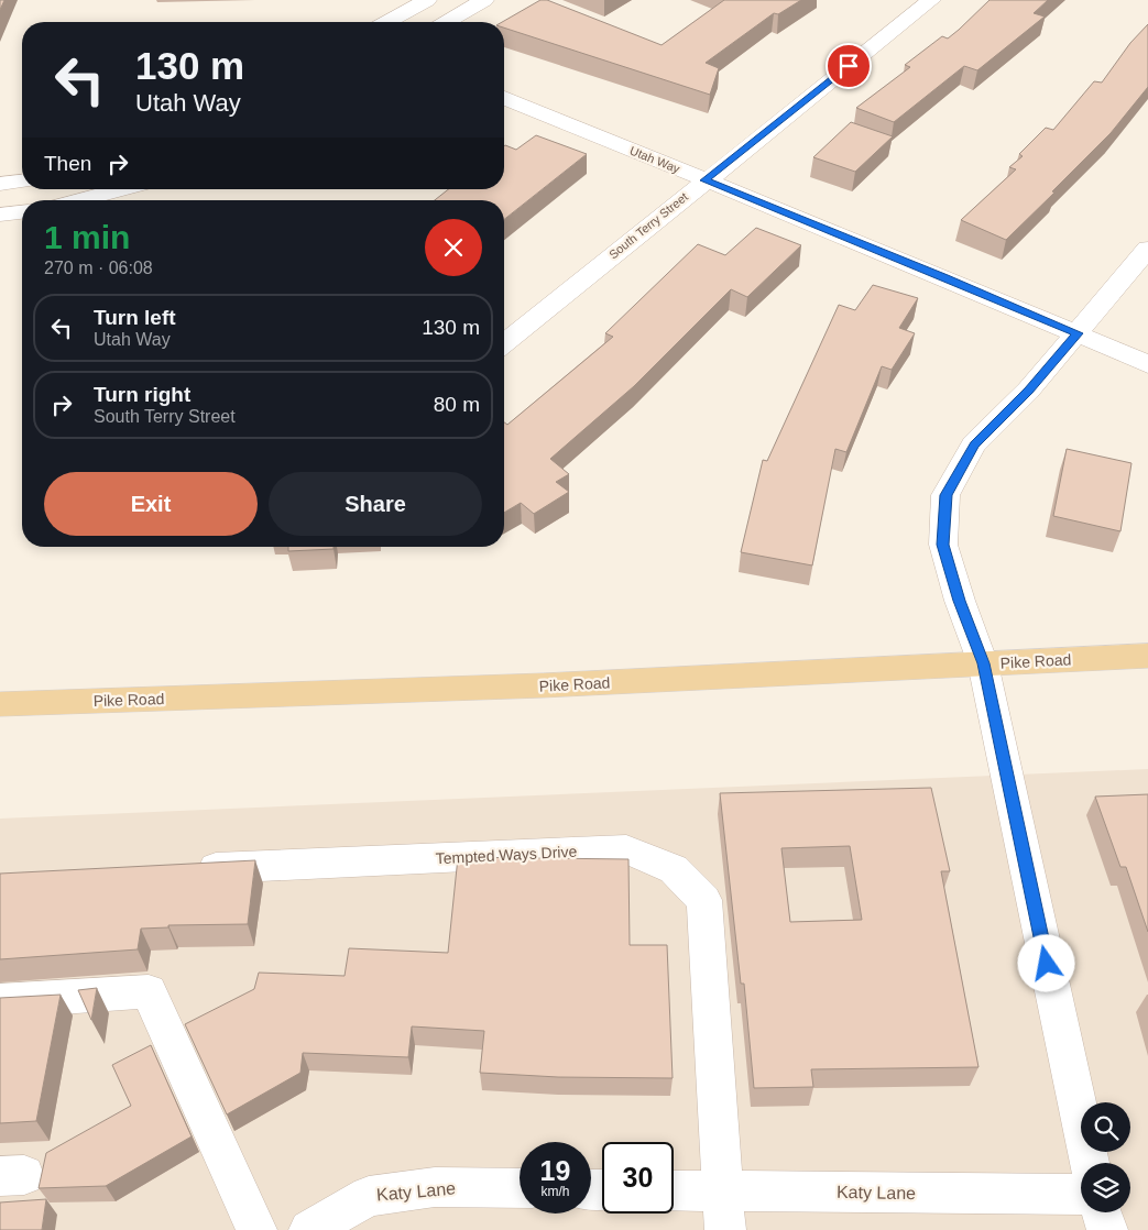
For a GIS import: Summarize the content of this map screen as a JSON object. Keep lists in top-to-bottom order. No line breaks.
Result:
{"streets":{"main road":["Pike Road"],"street":["Utah Way","South Terry Street","Tempted Ways Drive","Katy Lane"]},"crossings":[["Utah Way","South Terry Street"],["Tempted Ways Drive","Katy Lane"]],"page":{"turn":["130 m","Utah Way"],"then":"Then","heading":["1 min","270 m · 06:08"],"list":[{"name":"Turn left","note":"Utah Way","value":"130 m"},{"name":"Turn right","note":"South Terry Street","value":"80 m"}],"buttons":["Exit","Share"],"speed":"19 km/h","limit":"30"}}
